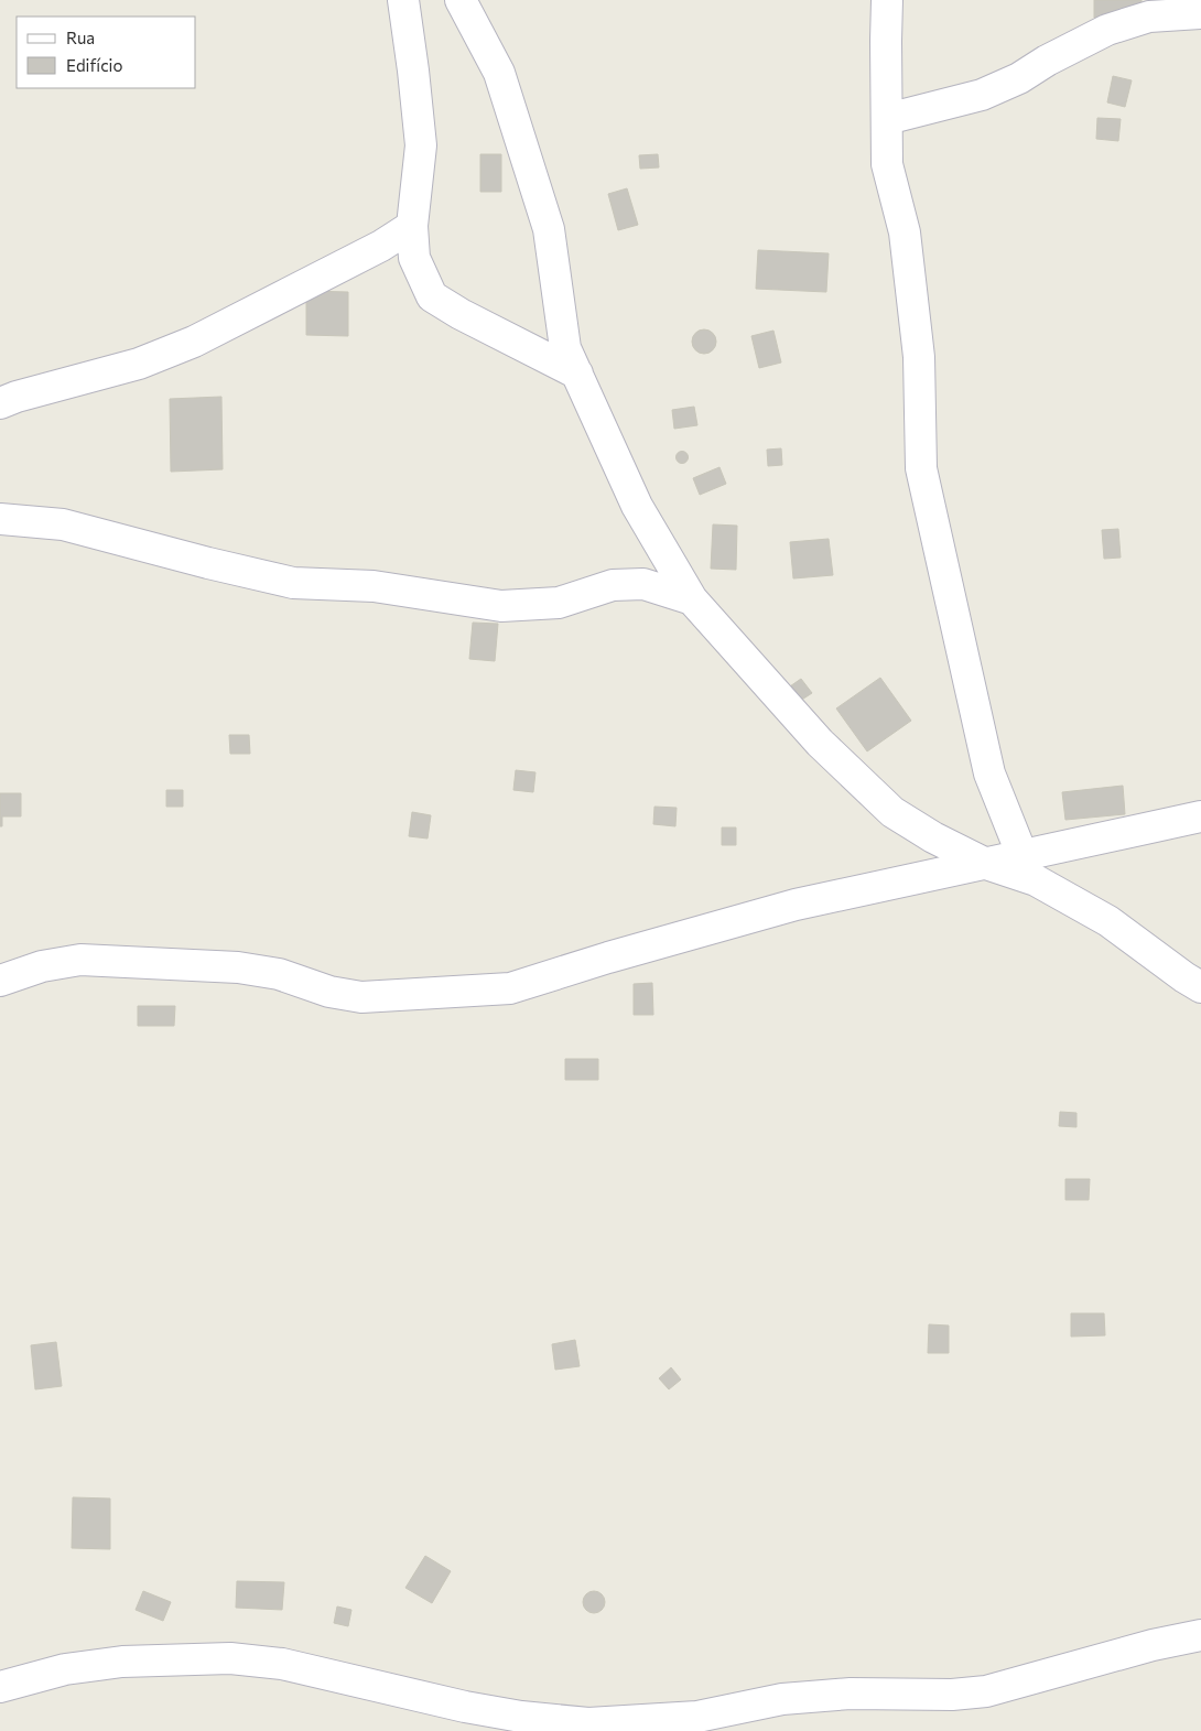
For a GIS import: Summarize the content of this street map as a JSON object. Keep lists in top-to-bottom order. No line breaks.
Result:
{"legend":["Rua","Edifício"]}
